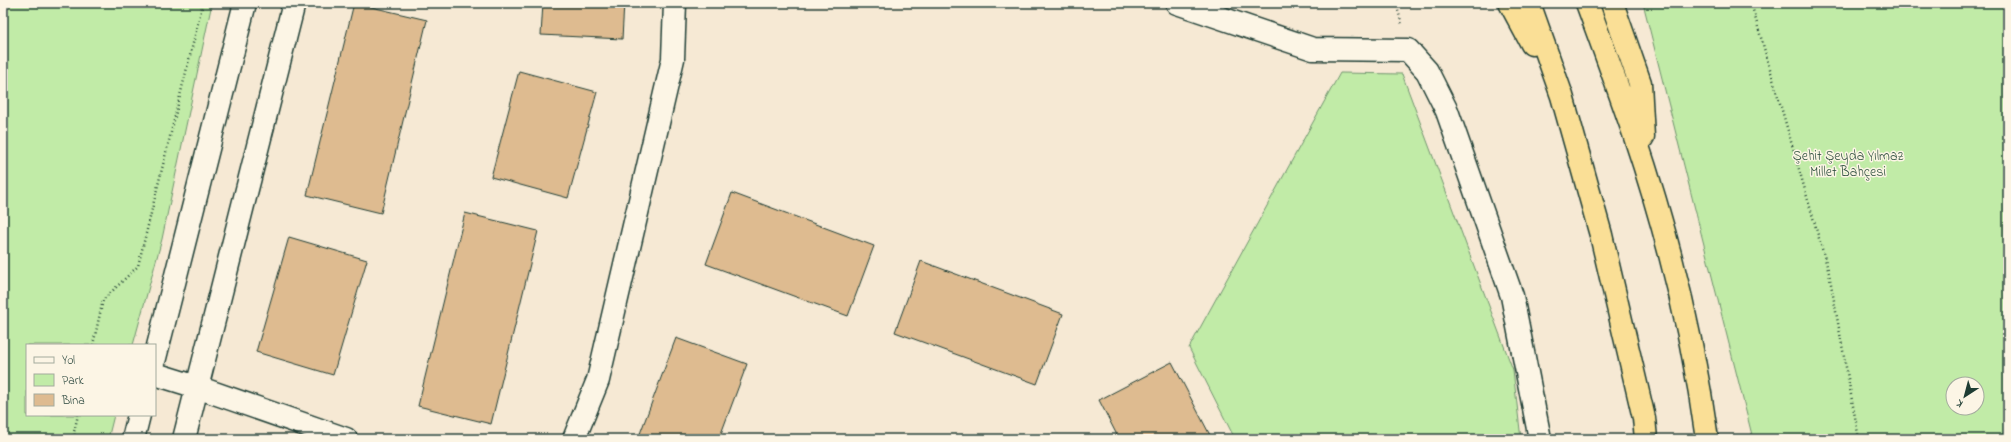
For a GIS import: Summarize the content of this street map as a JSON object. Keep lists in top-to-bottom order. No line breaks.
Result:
{"parks":["Şehit Şeyda Yılmaz Millet Bahçesi"],"legend":["Yol","Park","Bina"],"north":"bottom left"}
